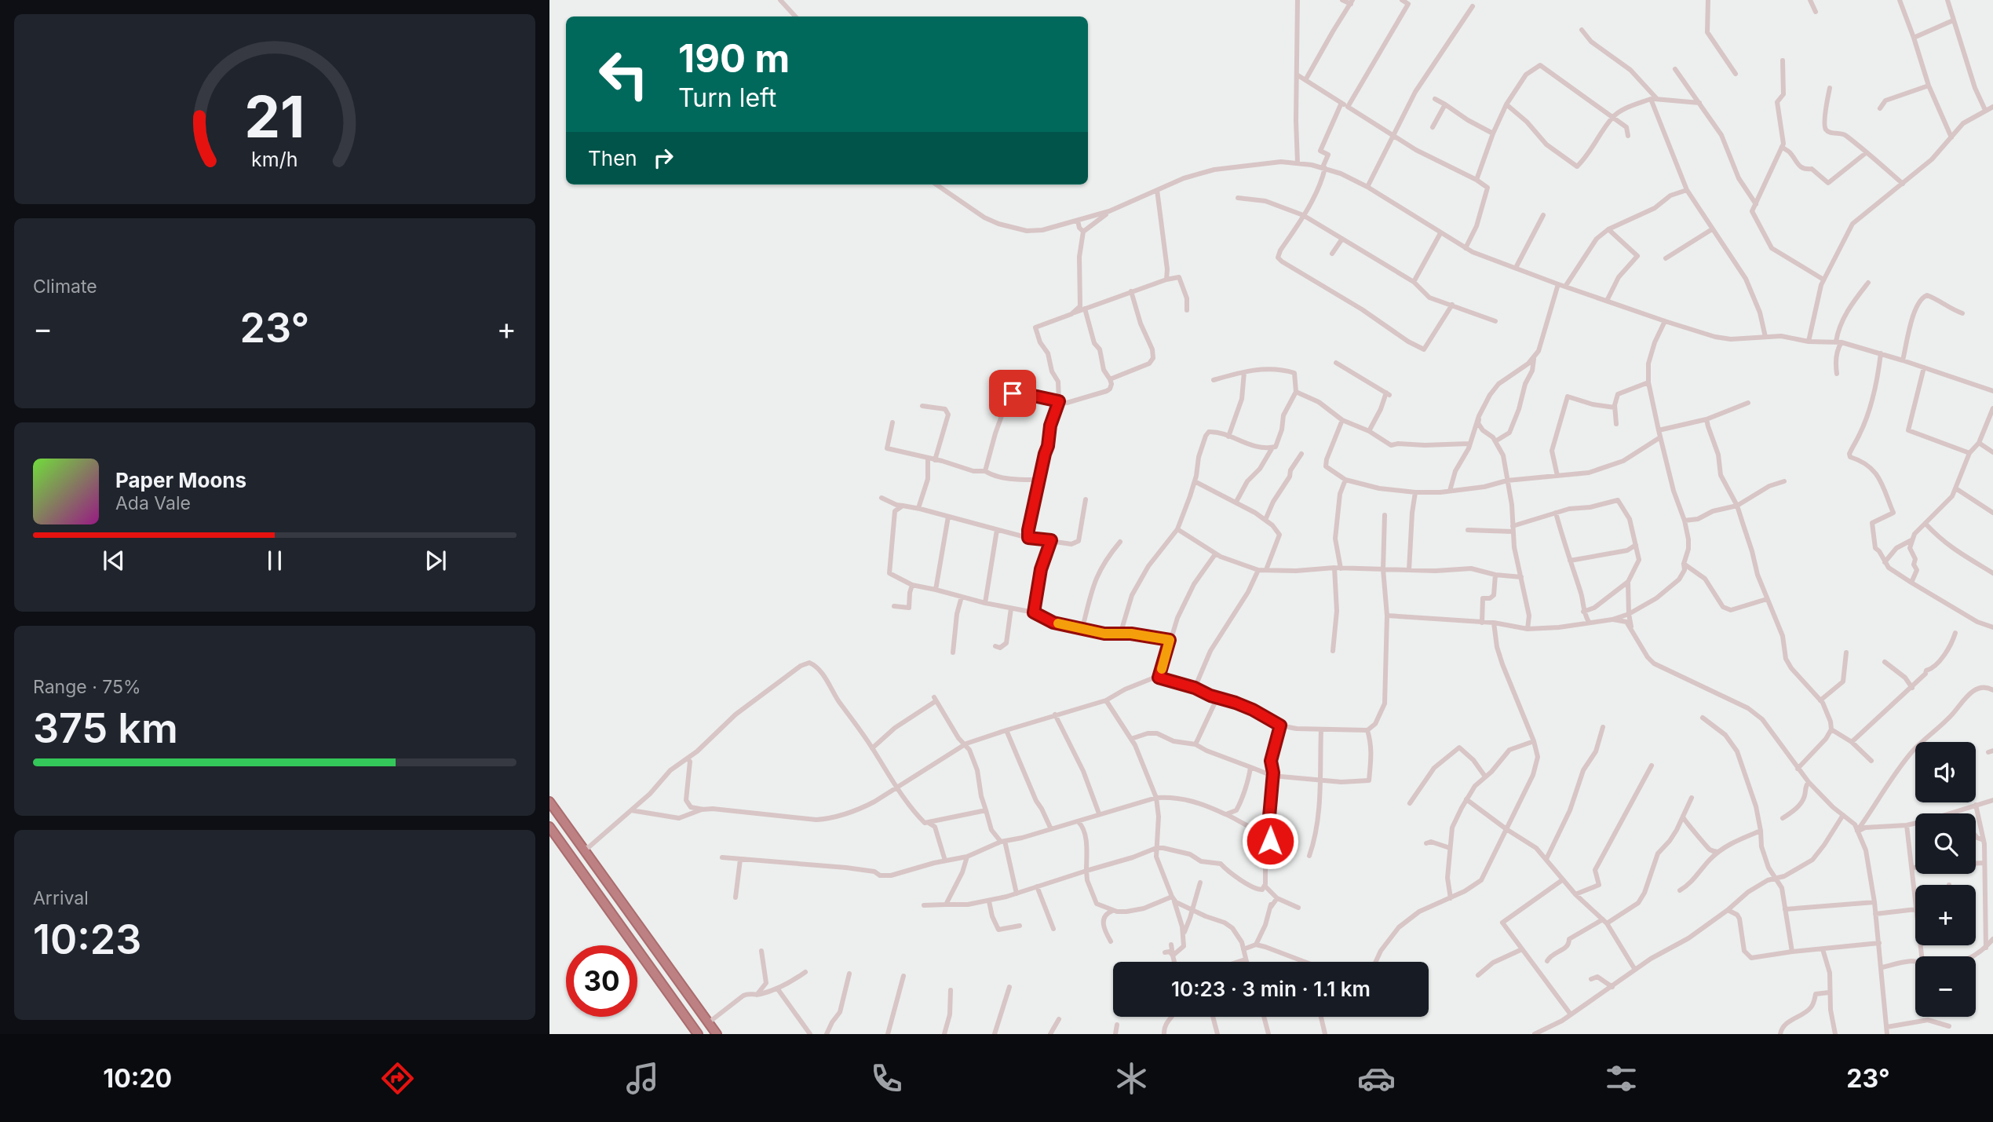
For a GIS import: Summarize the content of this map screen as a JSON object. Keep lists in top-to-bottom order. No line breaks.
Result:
{"page":{"turn":["190 m","Turn left"],"then":"Then","tile":["Climate",["Range · 75%","375 km"],["Arrival","10:23"]],"heat":["−","23°","+"],"song":["Paper Moons","Ada Vale"],"map_buttons":["+","−"],"limit":"30","trip":"10:23 · 3 min · 1.1 km","tabs":["10:20","23°"],"gauge":["21","km/h"]}}
